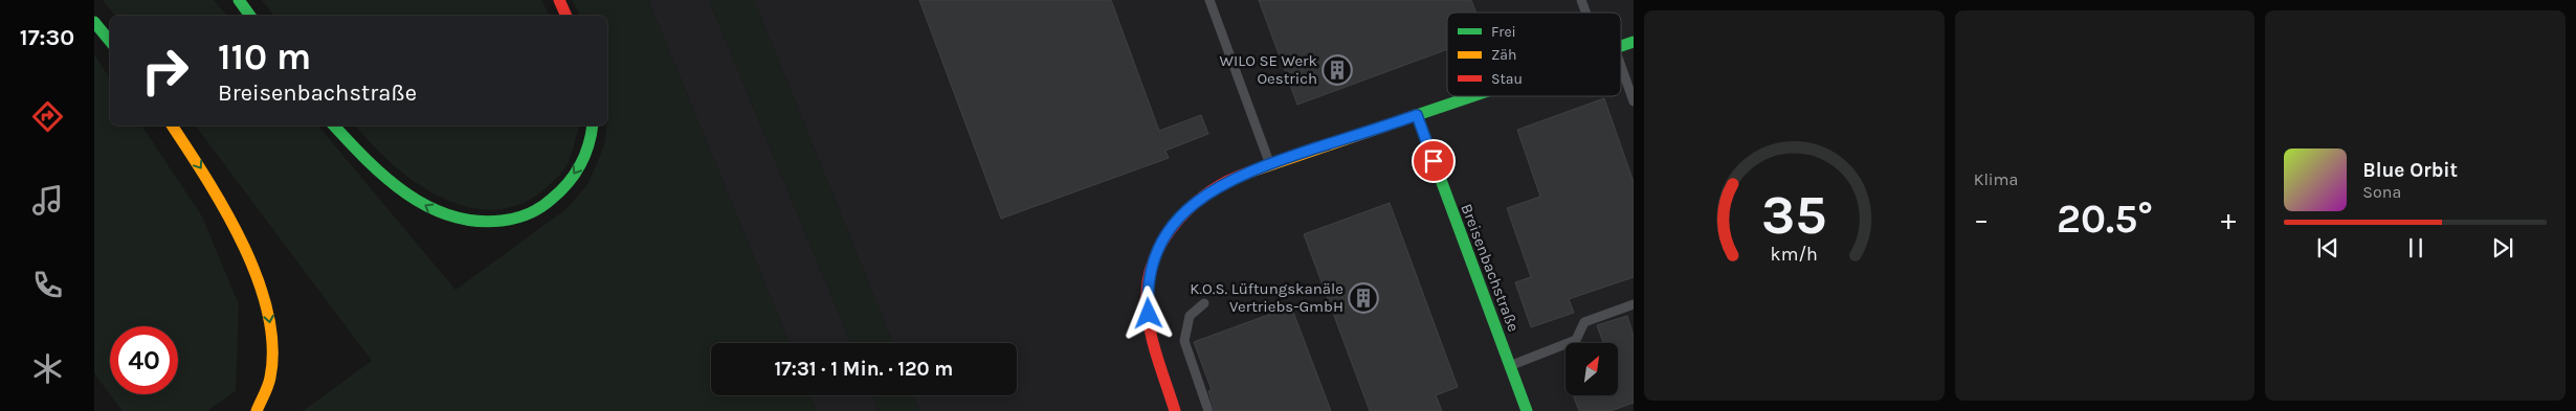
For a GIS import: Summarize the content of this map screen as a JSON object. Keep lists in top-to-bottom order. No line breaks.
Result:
{"streets":{"main road":["Breisenbachstraße"]},"places":{"building":["WILO SE Werk Oestrich","K.O.S. Lüftungskanäle Vertriebs-GmbH"]},"legend":["Frei","Zäh","Stau"],"north":"top right","page":{"tabs":"17:30","tile":"Klima","turn":["110 m","Breisenbachstraße"],"song":["Blue Orbit","Sona"],"heat":["−","20.5°","+"],"limit":"40","trip":"17:31 · 1 Min. · 120 m","gauge":["35","km/h"]}}
